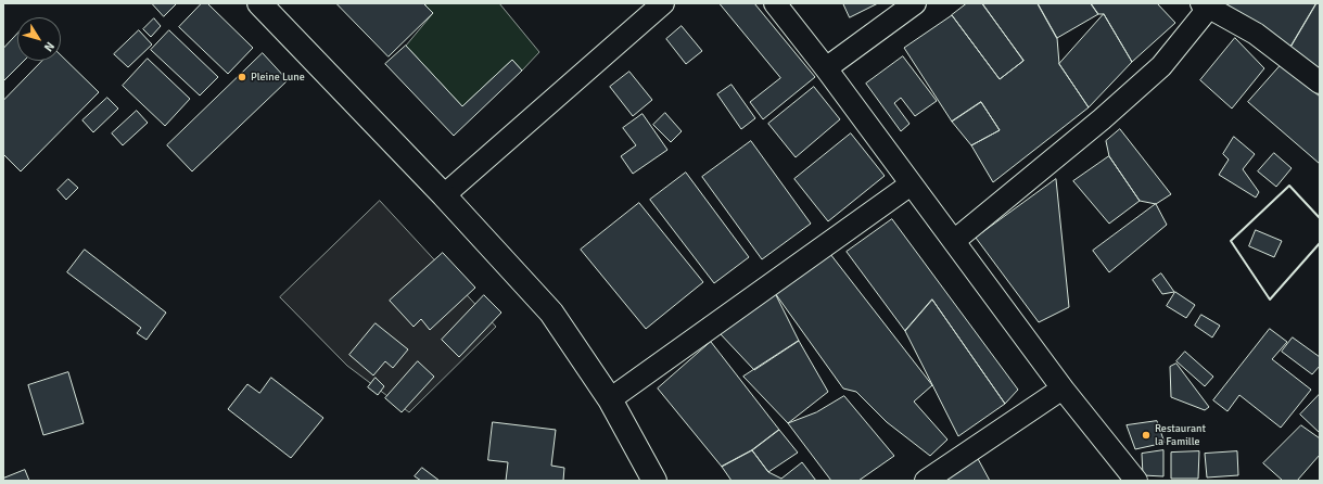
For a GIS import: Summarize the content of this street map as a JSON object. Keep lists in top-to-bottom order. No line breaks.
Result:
{"places":["Pleine Lune","Restaurant la Famille"],"north":"bottom right"}
